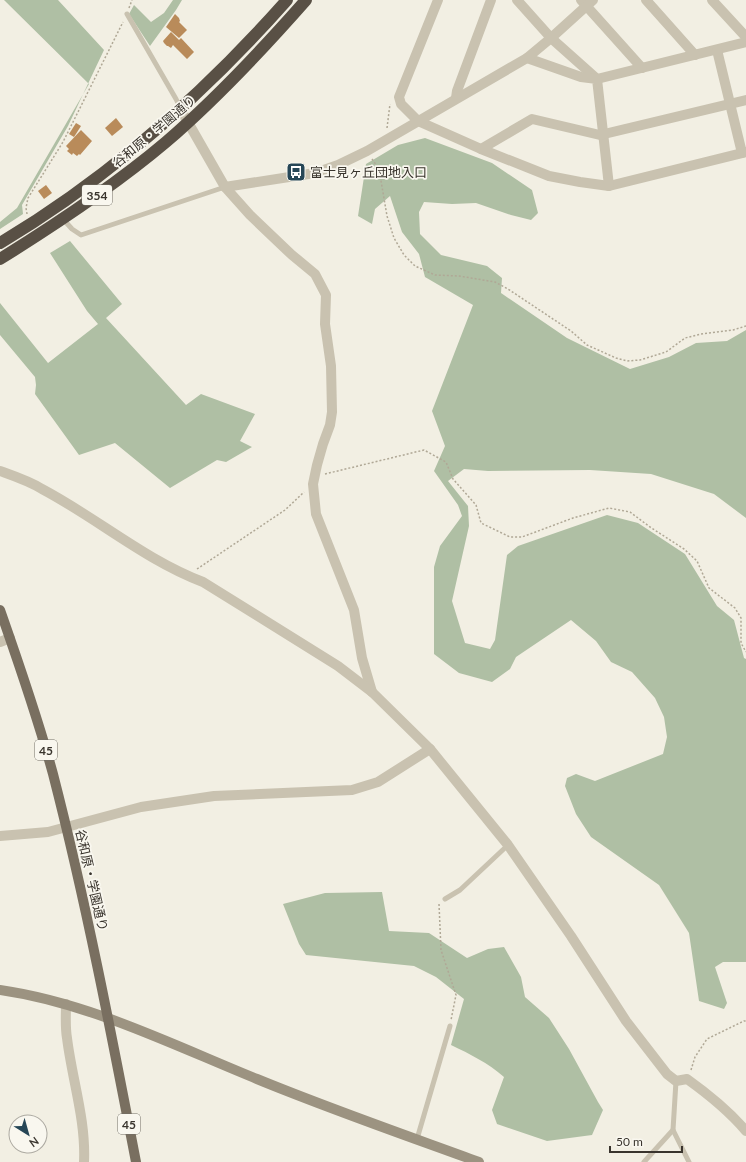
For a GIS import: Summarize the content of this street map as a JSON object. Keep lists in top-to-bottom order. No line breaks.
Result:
{"streets":{"highway":["谷和原・学園通り","354"],"main road":["45"]},"places":{"bus stop":["富士見ヶ丘団地入口"]},"scale_bar":"50 m","north":"bottom right"}
